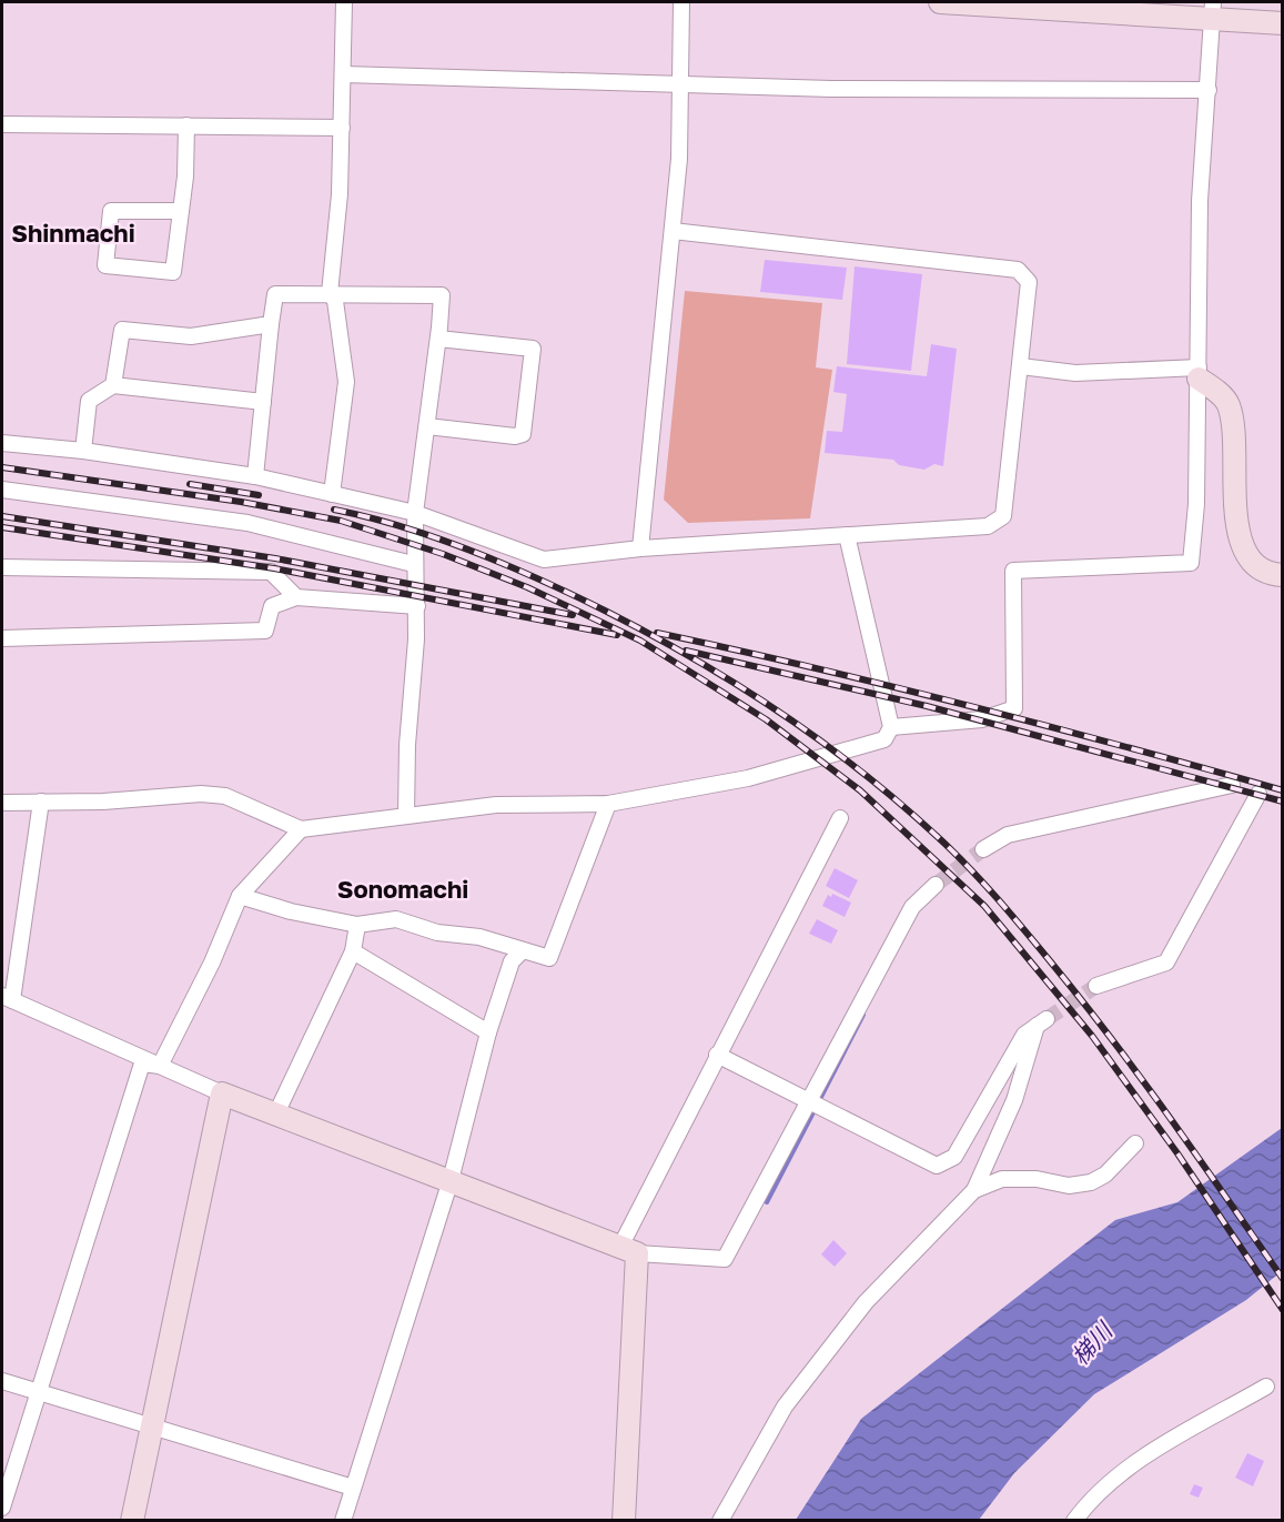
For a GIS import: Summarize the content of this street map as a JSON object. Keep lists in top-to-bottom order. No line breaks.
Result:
{"districts":["Shinmachi","Sonomachi"],"water":["梯川"]}
